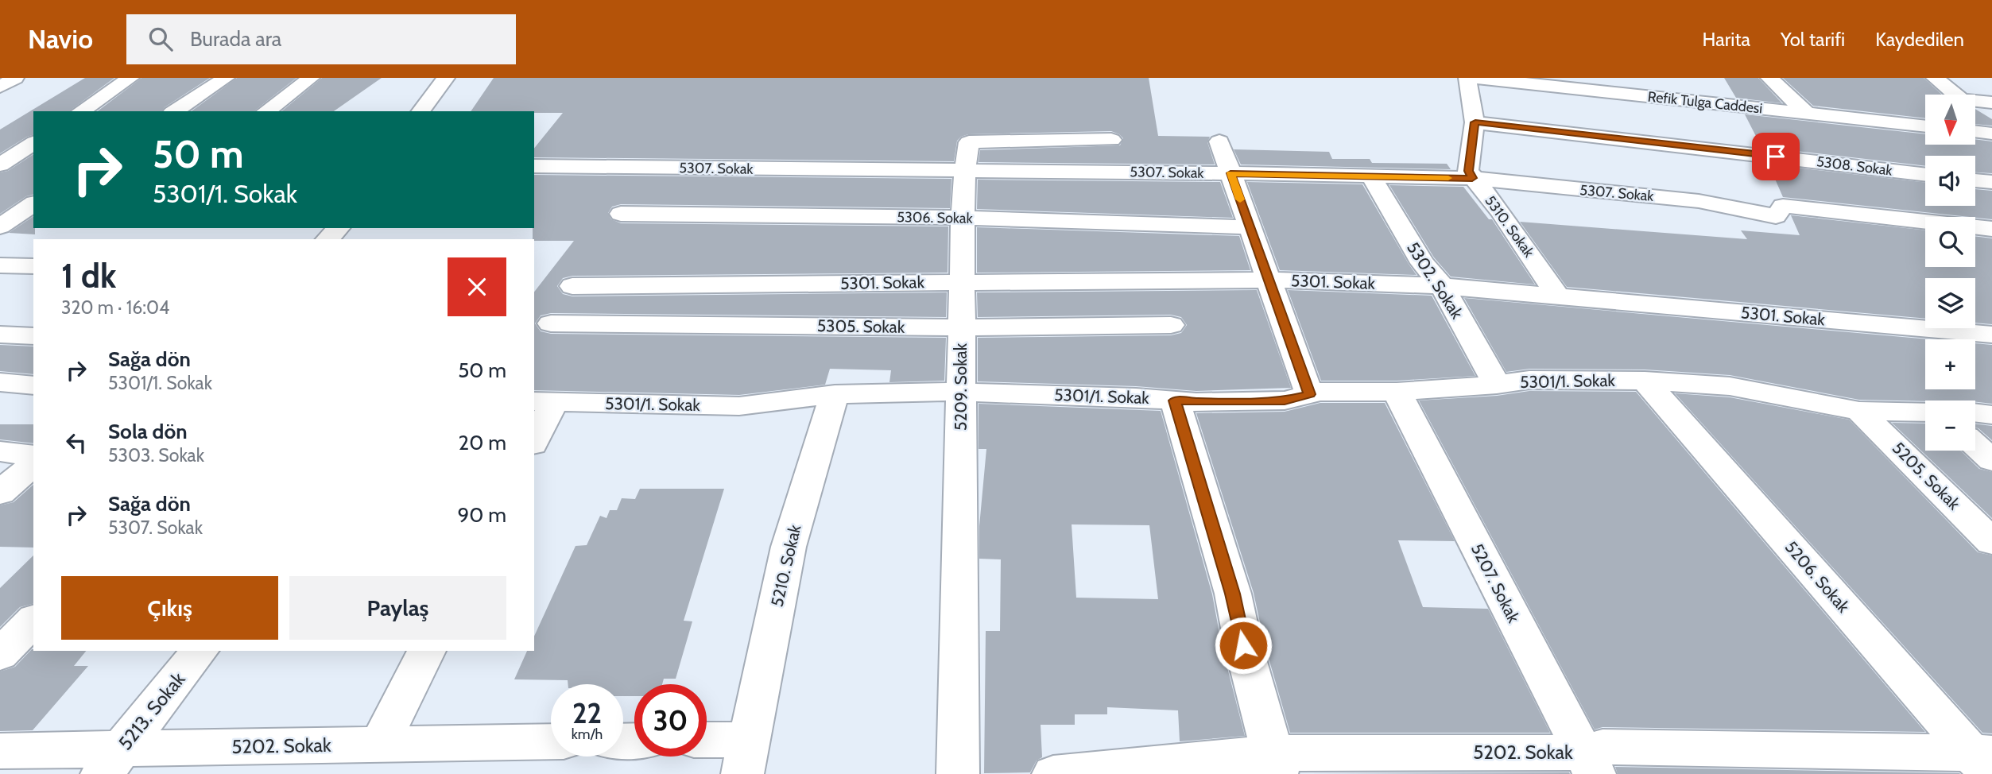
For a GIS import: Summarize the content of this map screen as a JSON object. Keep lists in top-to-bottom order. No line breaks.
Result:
{"streets":{"street":["Refik Tulga Caddesi","5308. Sokak","5307. Sokak","5306. Sokak","5310. Sokak","5302. Sokak","5301. Sokak","5305. Sokak","5301/1. Sokak","5209. Sokak","5205. Sokak","5210. Sokak","5206. Sokak","5207. Sokak","5213. Sokak","5202. Sokak"]},"crossings":[["5308. Sokak","5310. Sokak"],["5307. Sokak","5310. Sokak"],["5307. Sokak","5302. Sokak"],["5307. Sokak","5209. Sokak"],["5306. Sokak","5209. Sokak"],["5310. Sokak","5301. Sokak"],["5302. Sokak","5301. Sokak"],["5302. Sokak","5301/1. Sokak"],["5301. Sokak","5209. Sokak"],["5305. Sokak","5209. Sokak"],["5301/1. Sokak","5209. Sokak"],["5301/1. Sokak","5205. Sokak"],["5301/1. Sokak","5210. Sokak"],["5301/1. Sokak","5206. Sokak"],["5301/1. Sokak","5207. Sokak"],["5206. Sokak","5202. Sokak"],["5207. Sokak","5202. Sokak"],["5213. Sokak","5202. Sokak"]],"north":"bottom","page":{"header":"Navio","search":"Burada ara","nav":["Harita","Yol tarifi","Kaydedilen"],"map_buttons":["+","−"],"turn":["50 m","5301/1. Sokak"],"heading":["1 dk","320 m · 16:04"],"list":[{"name":"Sağa dön","note":"5301/1. Sokak","value":"50 m"},{"name":"Sola dön","note":"5303. Sokak","value":"20 m"},{"name":"Sağa dön","note":"5307. Sokak","value":"90 m"}],"buttons":["Çıkış","Paylaş"],"speed":"22 km/h","limit":"30"}}
